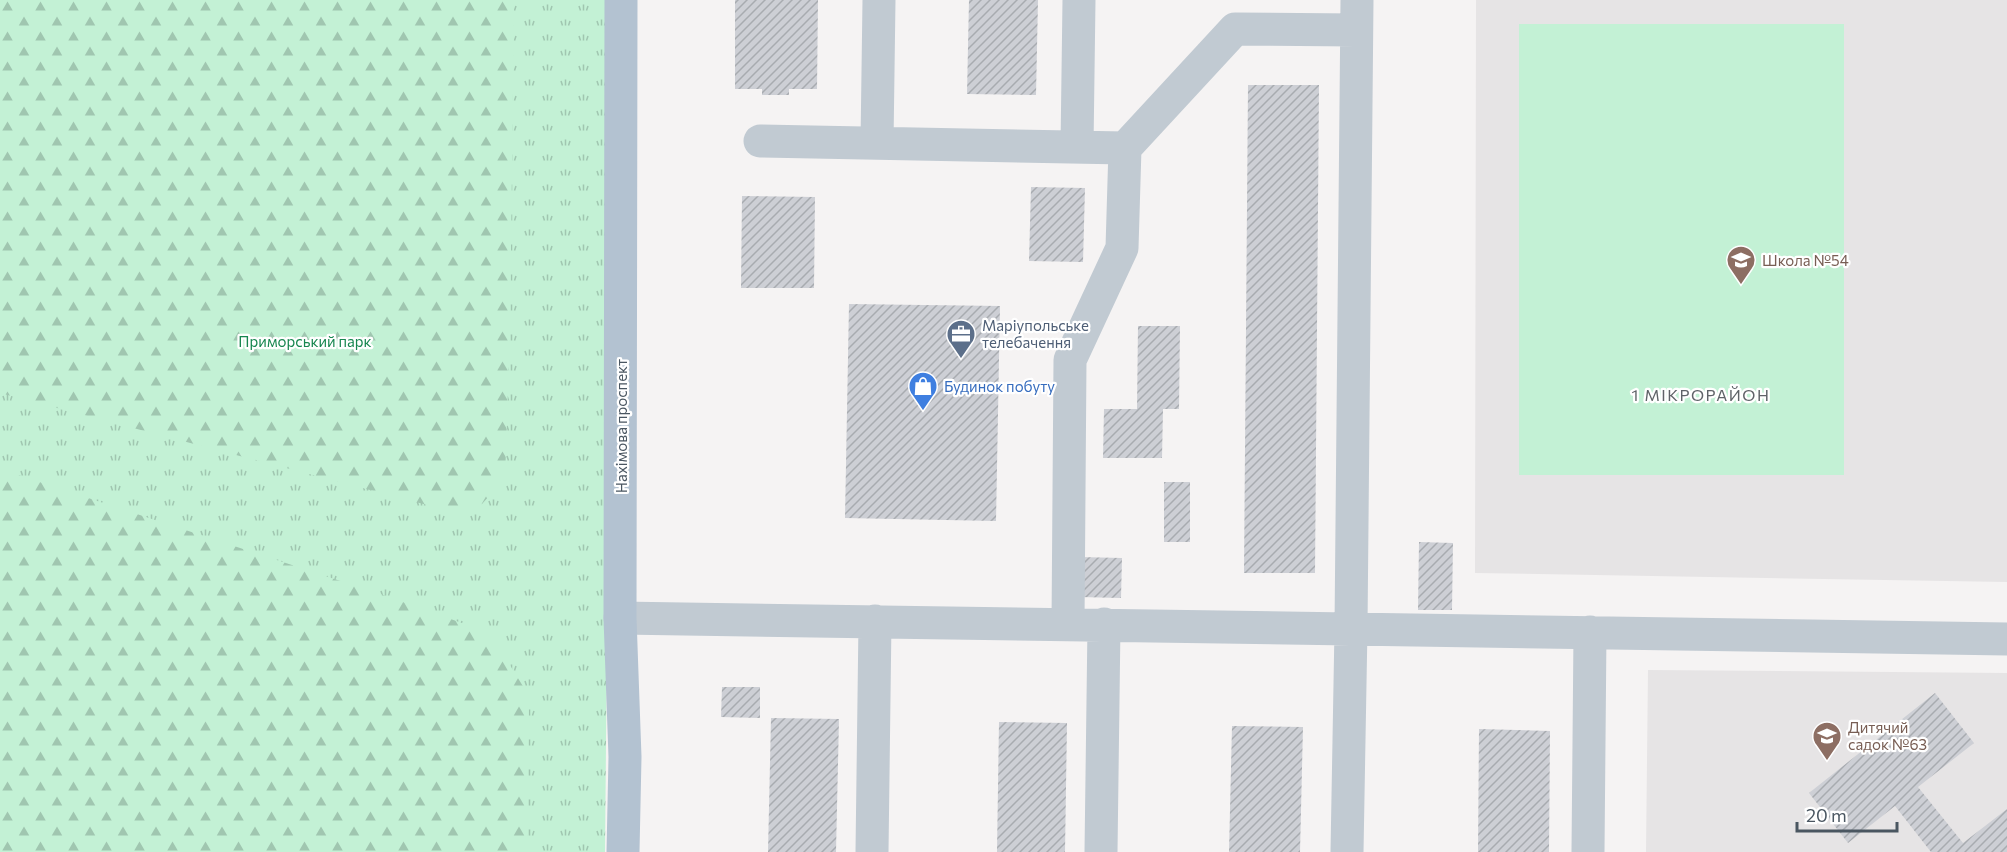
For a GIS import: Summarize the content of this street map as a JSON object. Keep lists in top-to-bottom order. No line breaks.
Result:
{"streets":{"main road":["Нахімова проспект"]},"districts":["1 МІКРОРАЙОН"],"parks":["Приморський парк"],"places":{"school or university":["Школа №54","Дитячий садок №63"],"office":["Маріупольське телебачення"],"shop":["Будинок побуту"]},"scale_bar":"20 m"}
